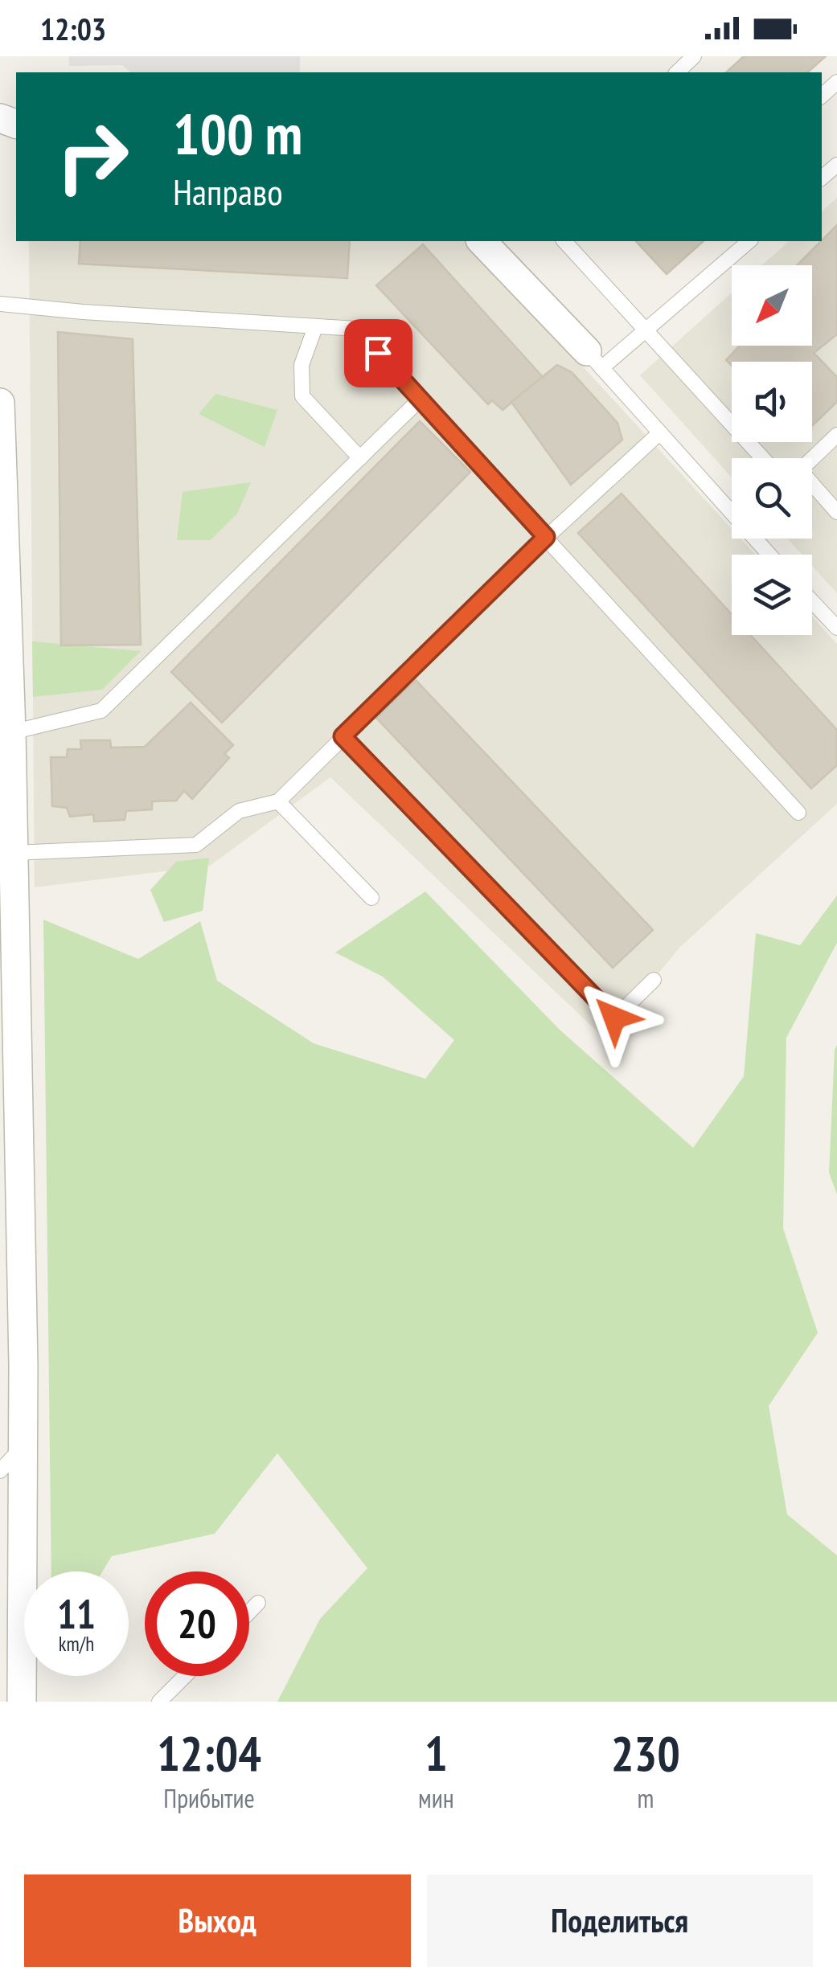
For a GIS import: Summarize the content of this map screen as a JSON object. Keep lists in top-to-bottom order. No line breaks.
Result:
{"north":"bottom left","page":{"status":"12:03","turn":["100 m","Направо"],"speed":"11 km/h","limit":"20","eta":["12:04","Прибытие","1","мин","230","m"],"buttons":["Выход","Поделиться"]}}
